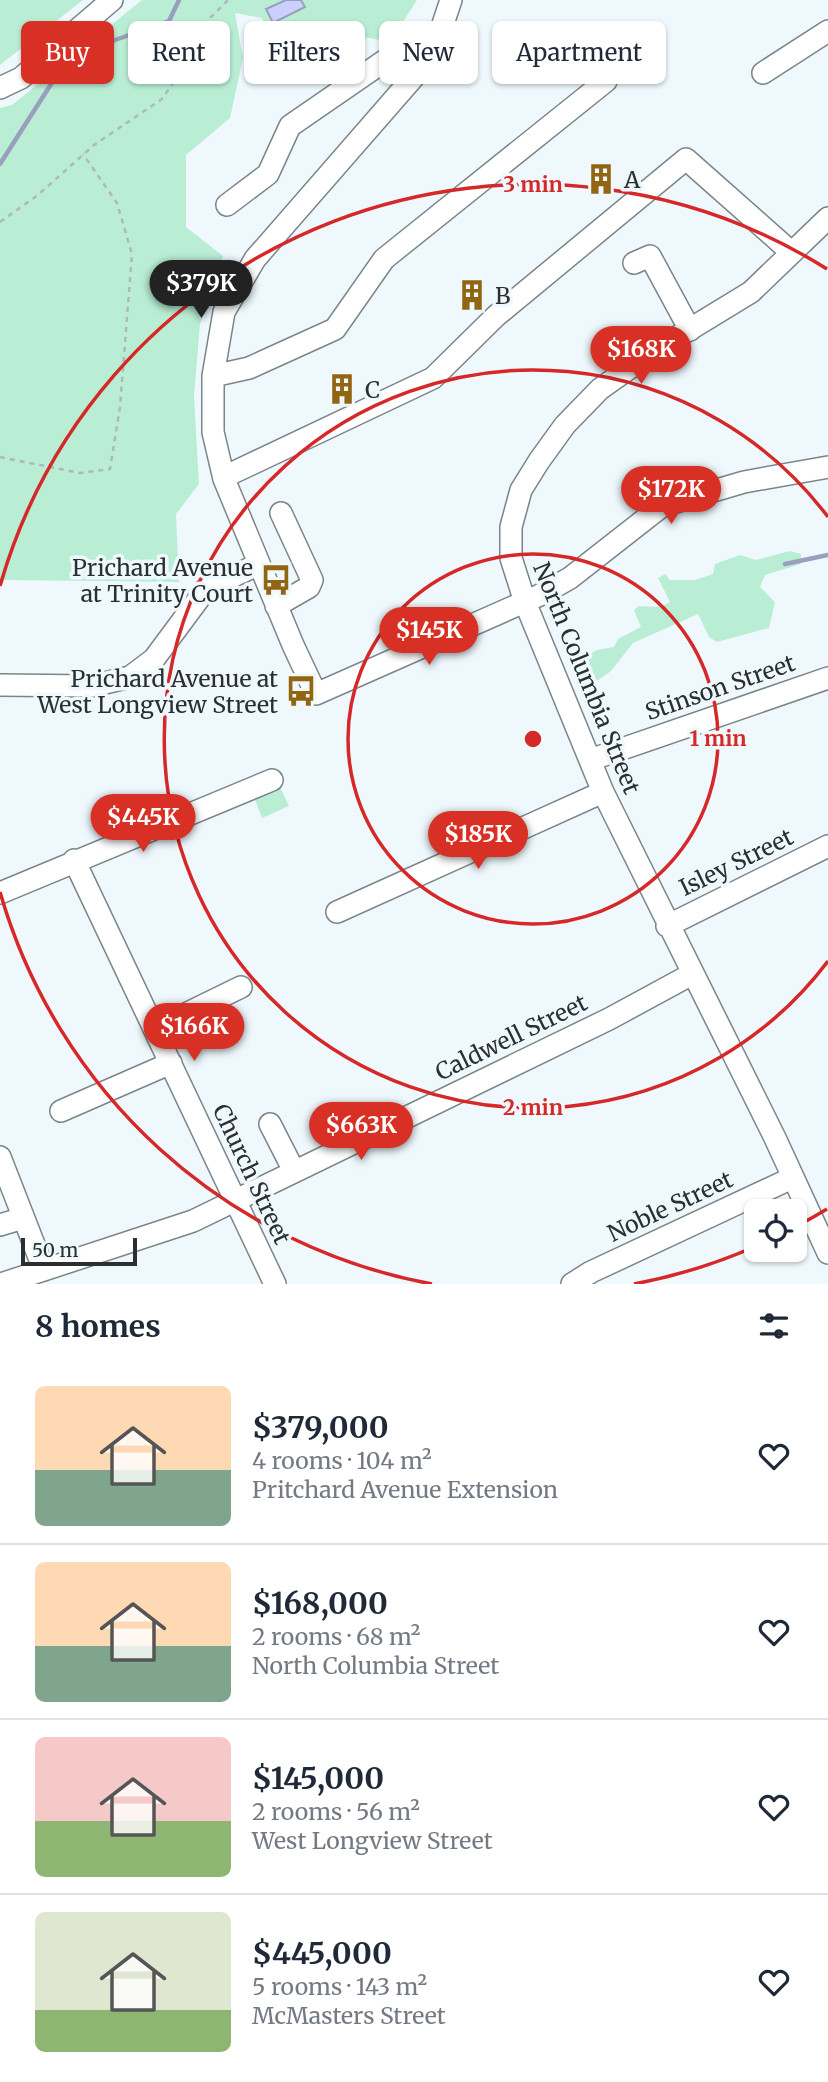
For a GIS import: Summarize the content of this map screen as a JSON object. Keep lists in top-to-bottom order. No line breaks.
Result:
{"streets":{"street":["North Columbia Street","Stinson Street","Isley Street","Caldwell Street","Church Street","Noble Street"]},"crossings":[["North Columbia Street","Stinson Street"],["North Columbia Street","Isley Street"],["North Columbia Street","Caldwell Street"],["North Columbia Street","Noble Street"],["Caldwell Street","Church Street"]],"places":{"building":["A","B","C"],"bus stop":["Prichard Avenue at Trinity Court","Prichard Avenue at West Longview Street"]},"scale_bar":"50 m","page":{"chip":["Buy","Rent","Filters","New","Apartment"],"price":["$379K","$168K","$172K","$145K","$445K","$185K","$166K","$663K"],"scale":"50 m","heading":"8 homes","list":[{"name":"$379,000","note":"4 rooms · 104 m² · Pritchard Avenue Extension"},{"name":"$168,000","note":"2 rooms · 68 m² · North Columbia Street"},{"name":"$145,000","note":"2 rooms · 56 m² · West Longview Street"},{"name":"$445,000","note":"5 rooms · 143 m² · McMasters Street"}]},"rings":["3 min","1 min","2 min"]}
